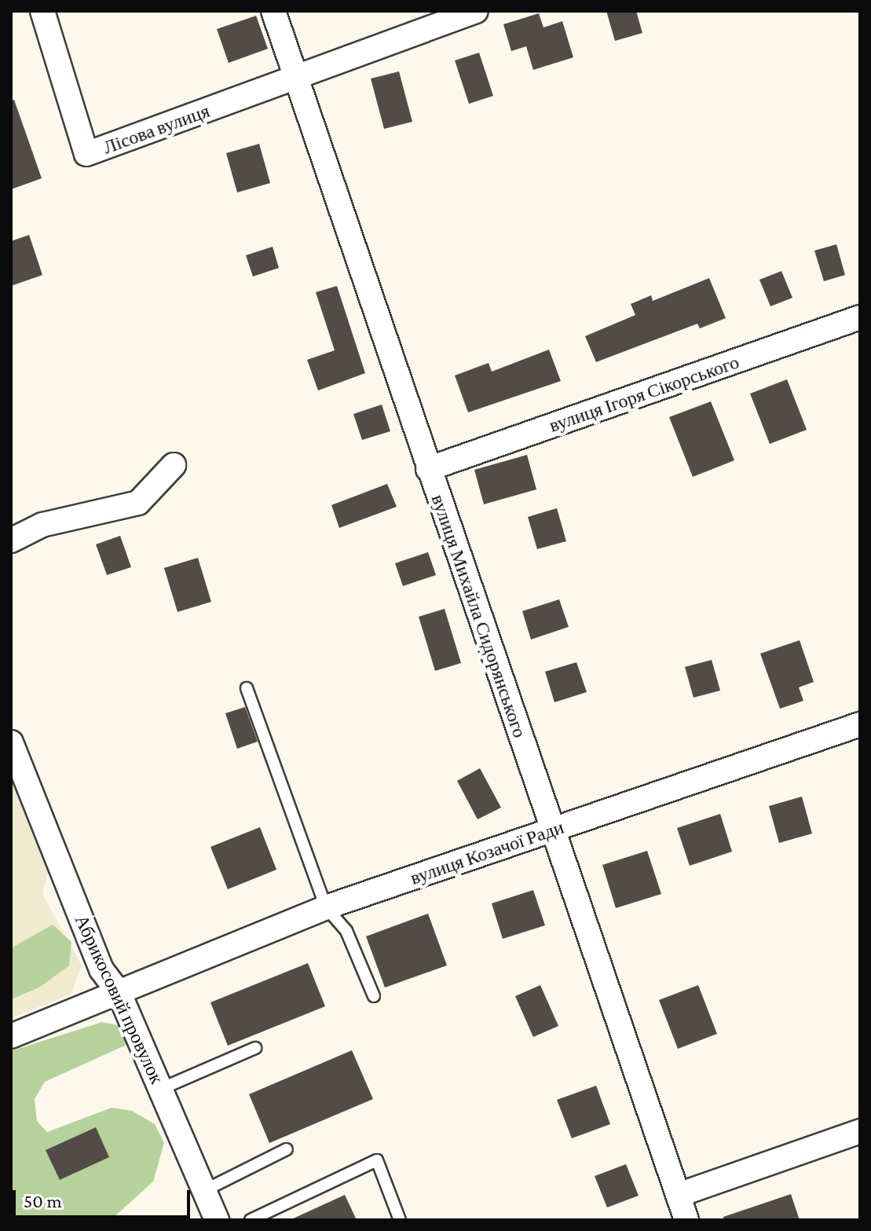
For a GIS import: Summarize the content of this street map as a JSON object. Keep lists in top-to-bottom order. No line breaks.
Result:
{"streets":{"street":["Лісова вулиця","вулиця Ігоря Сікорського","вулиця Михайла Сидорянського","вулиця Козачої Ради","Абрикосовий провулок"]},"crossings":[["Лісова вулиця","вулиця Михайла Сидорянського"],["вулиця Ігоря Сікорського","вулиця Михайла Сидорянського"],["вулиця Михайла Сидорянського","вулиця Козачої Ради"],["вулиця Козачої Ради","Абрикосовий провулок"]],"scale_bar":"50 m"}
